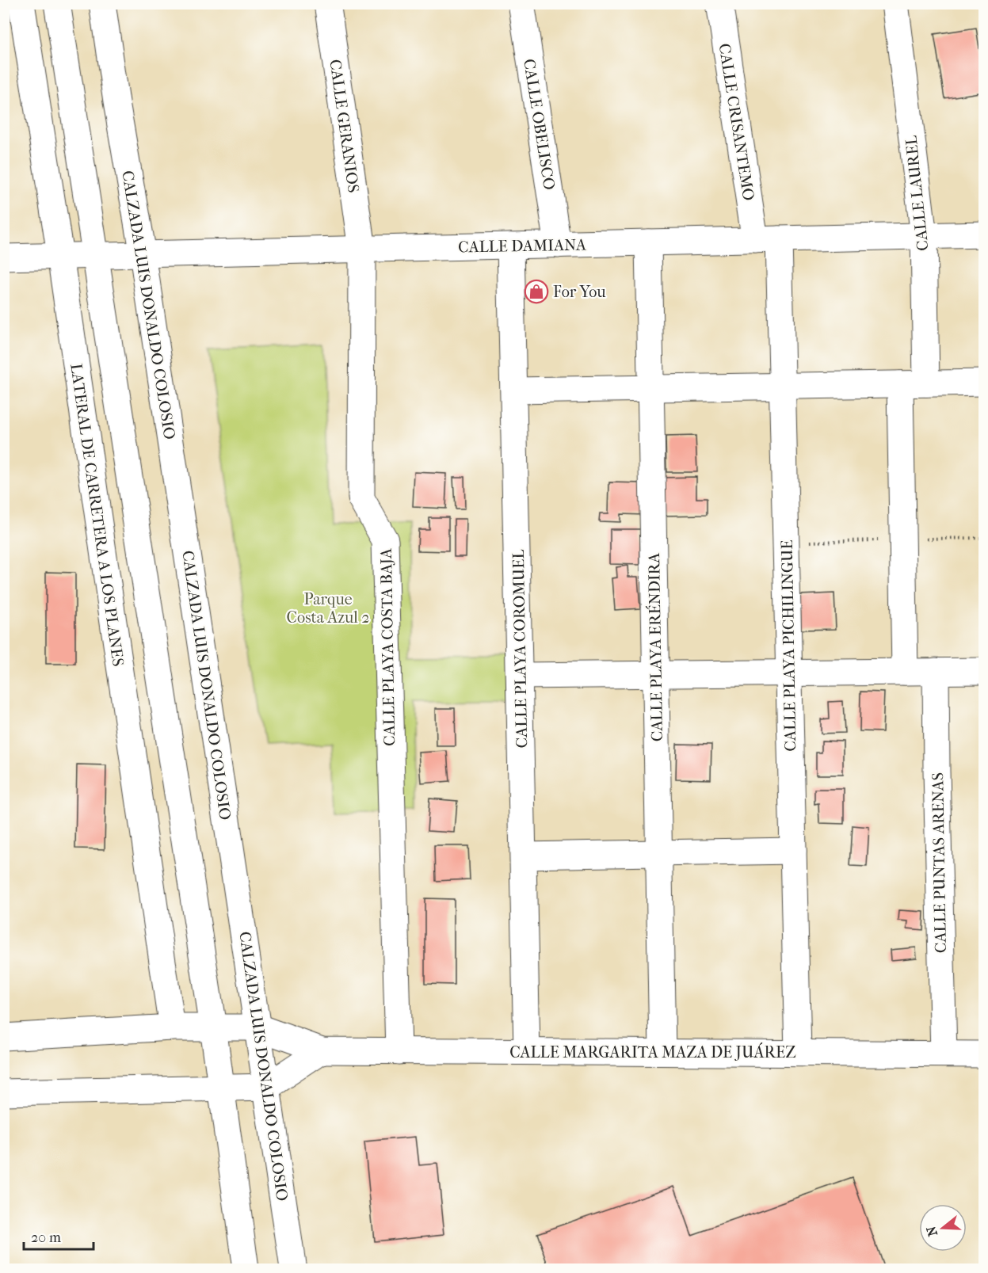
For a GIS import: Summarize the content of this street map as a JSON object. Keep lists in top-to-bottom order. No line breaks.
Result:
{"streets":{"street":["CALLE CRISANTEMO","CALLE OBELISCO","CALLE GERANIOS","CALLE LAUREL","CALLE DAMIANA","CALZADA LUIS DONALDO COLOSIO","LATERAL DE CARRETERA A LOS PLANES","CALLE PLAYA PICHILINGUE","CALLE PLAYA COSTA BAJA","CALLE PLAYA ERÉNDIRA","CALLE PLAYA COROMUEL","CALLE PUNTAS ARENAS","CALLE MARGARITA MAZA DE JUÁREZ"]},"crossings":[["CALLE CRISANTEMO","CALLE DAMIANA"],["CALLE CRISANTEMO","CALLE PLAYA PICHILINGUE"],["CALLE OBELISCO","CALLE DAMIANA"],["CALLE GERANIOS","CALLE DAMIANA"],["CALLE GERANIOS","CALLE PLAYA COSTA BAJA"],["CALLE LAUREL","CALLE DAMIANA"],["CALLE DAMIANA","CALZADA LUIS DONALDO COLOSIO"],["CALLE DAMIANA","LATERAL DE CARRETERA A LOS PLANES"],["CALLE DAMIANA","CALLE PLAYA PICHILINGUE"],["CALLE DAMIANA","CALLE PLAYA COSTA BAJA"],["CALLE DAMIANA","CALLE PLAYA ERÉNDIRA"],["CALLE DAMIANA","CALLE PLAYA COROMUEL"],["CALZADA LUIS DONALDO COLOSIO","CALLE MARGARITA MAZA DE JUÁREZ"],["LATERAL DE CARRETERA A LOS PLANES","CALLE MARGARITA MAZA DE JUÁREZ"],["CALLE PLAYA PICHILINGUE","CALLE MARGARITA MAZA DE JUÁREZ"],["CALLE PLAYA COSTA BAJA","CALLE MARGARITA MAZA DE JUÁREZ"],["CALLE PLAYA ERÉNDIRA","CALLE MARGARITA MAZA DE JUÁREZ"],["CALLE PLAYA COROMUEL","CALLE MARGARITA MAZA DE JUÁREZ"],["CALLE PUNTAS ARENAS","CALLE MARGARITA MAZA DE JUÁREZ"]],"parks":["Parque Costa Azul 2"],"places":{"shop":["For You"]},"scale_bar":"20 m","north":"left"}
